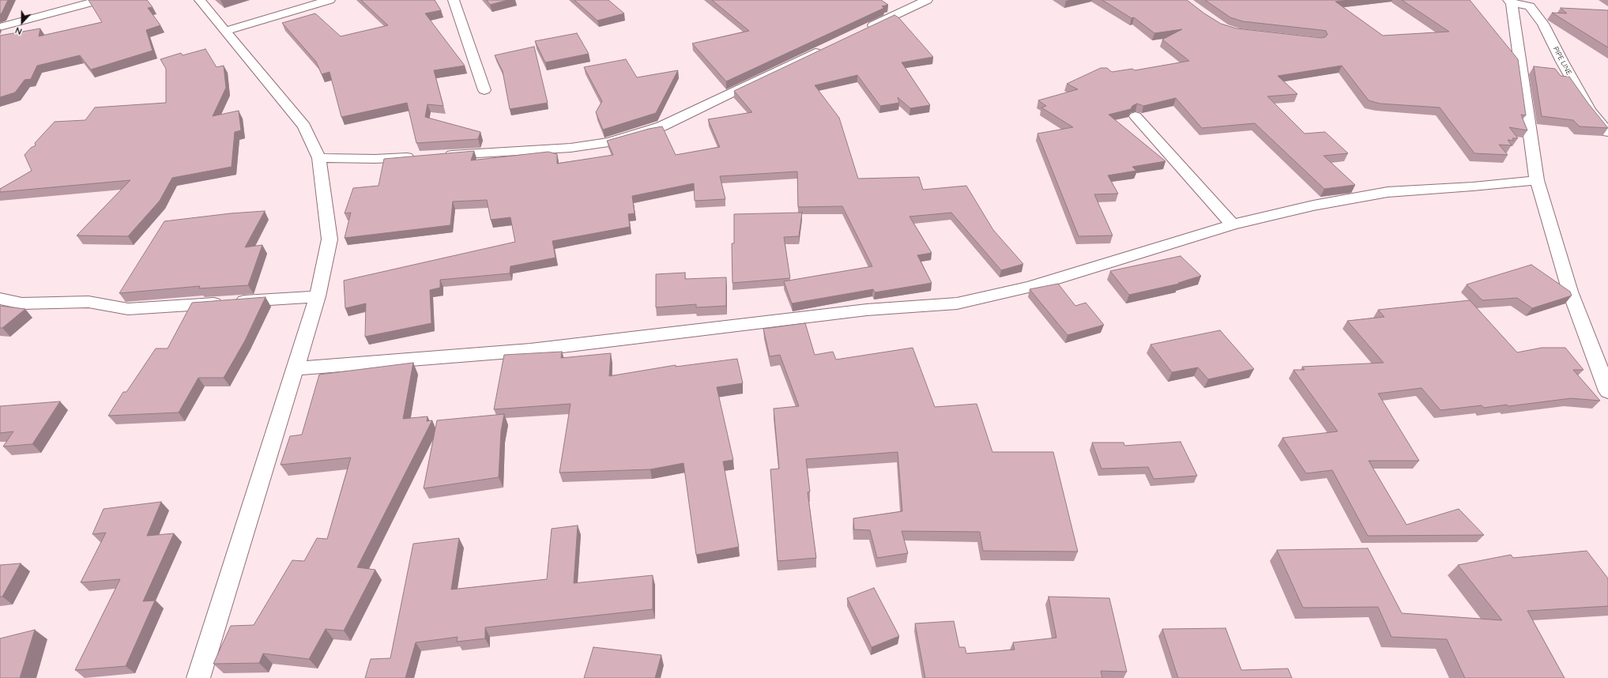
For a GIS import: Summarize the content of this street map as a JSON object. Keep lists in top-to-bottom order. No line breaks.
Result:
{"streets":{"street":["PIPE LINE"]},"north":"bottom"}
